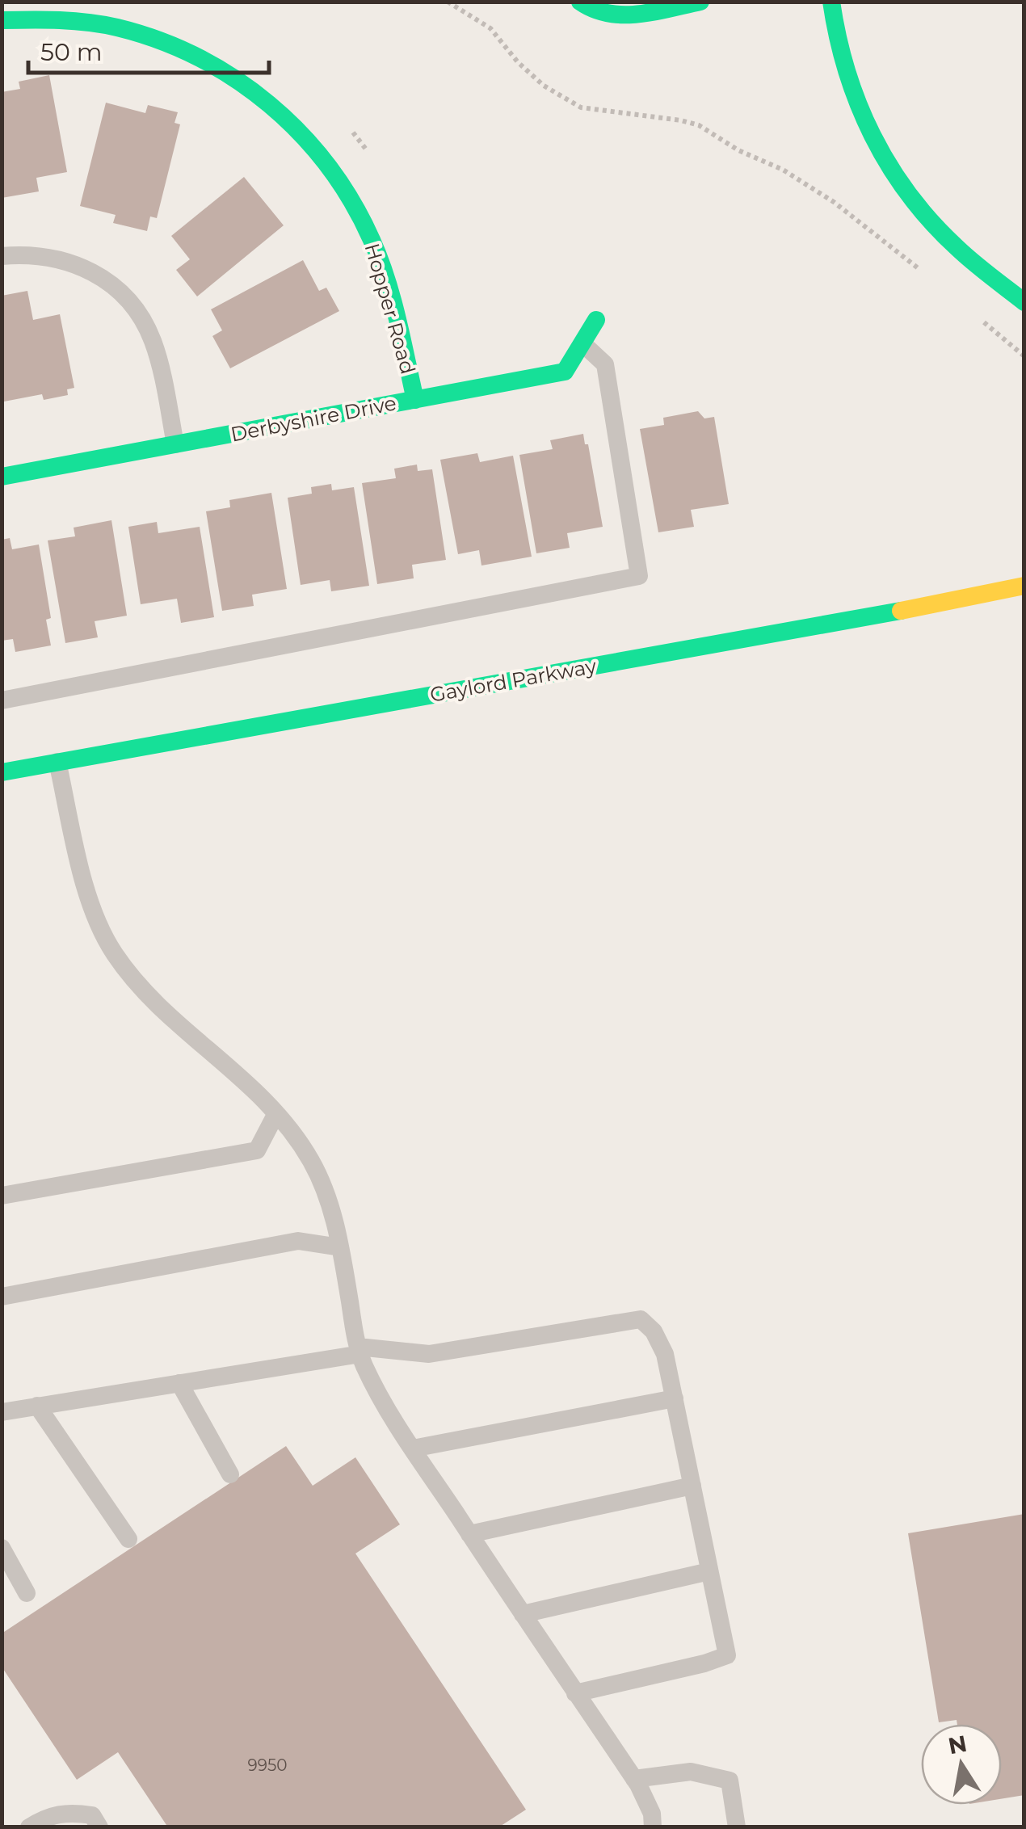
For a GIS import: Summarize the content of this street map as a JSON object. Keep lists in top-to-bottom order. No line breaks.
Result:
{"streets":{"street":["Hopper Road","Derbyshire Drive","Gaylord Parkway"]},"crossings":[["Hopper Road","Derbyshire Drive"]],"house_numbers":["9950"],"scale_bar":"50 m","north":"top"}
